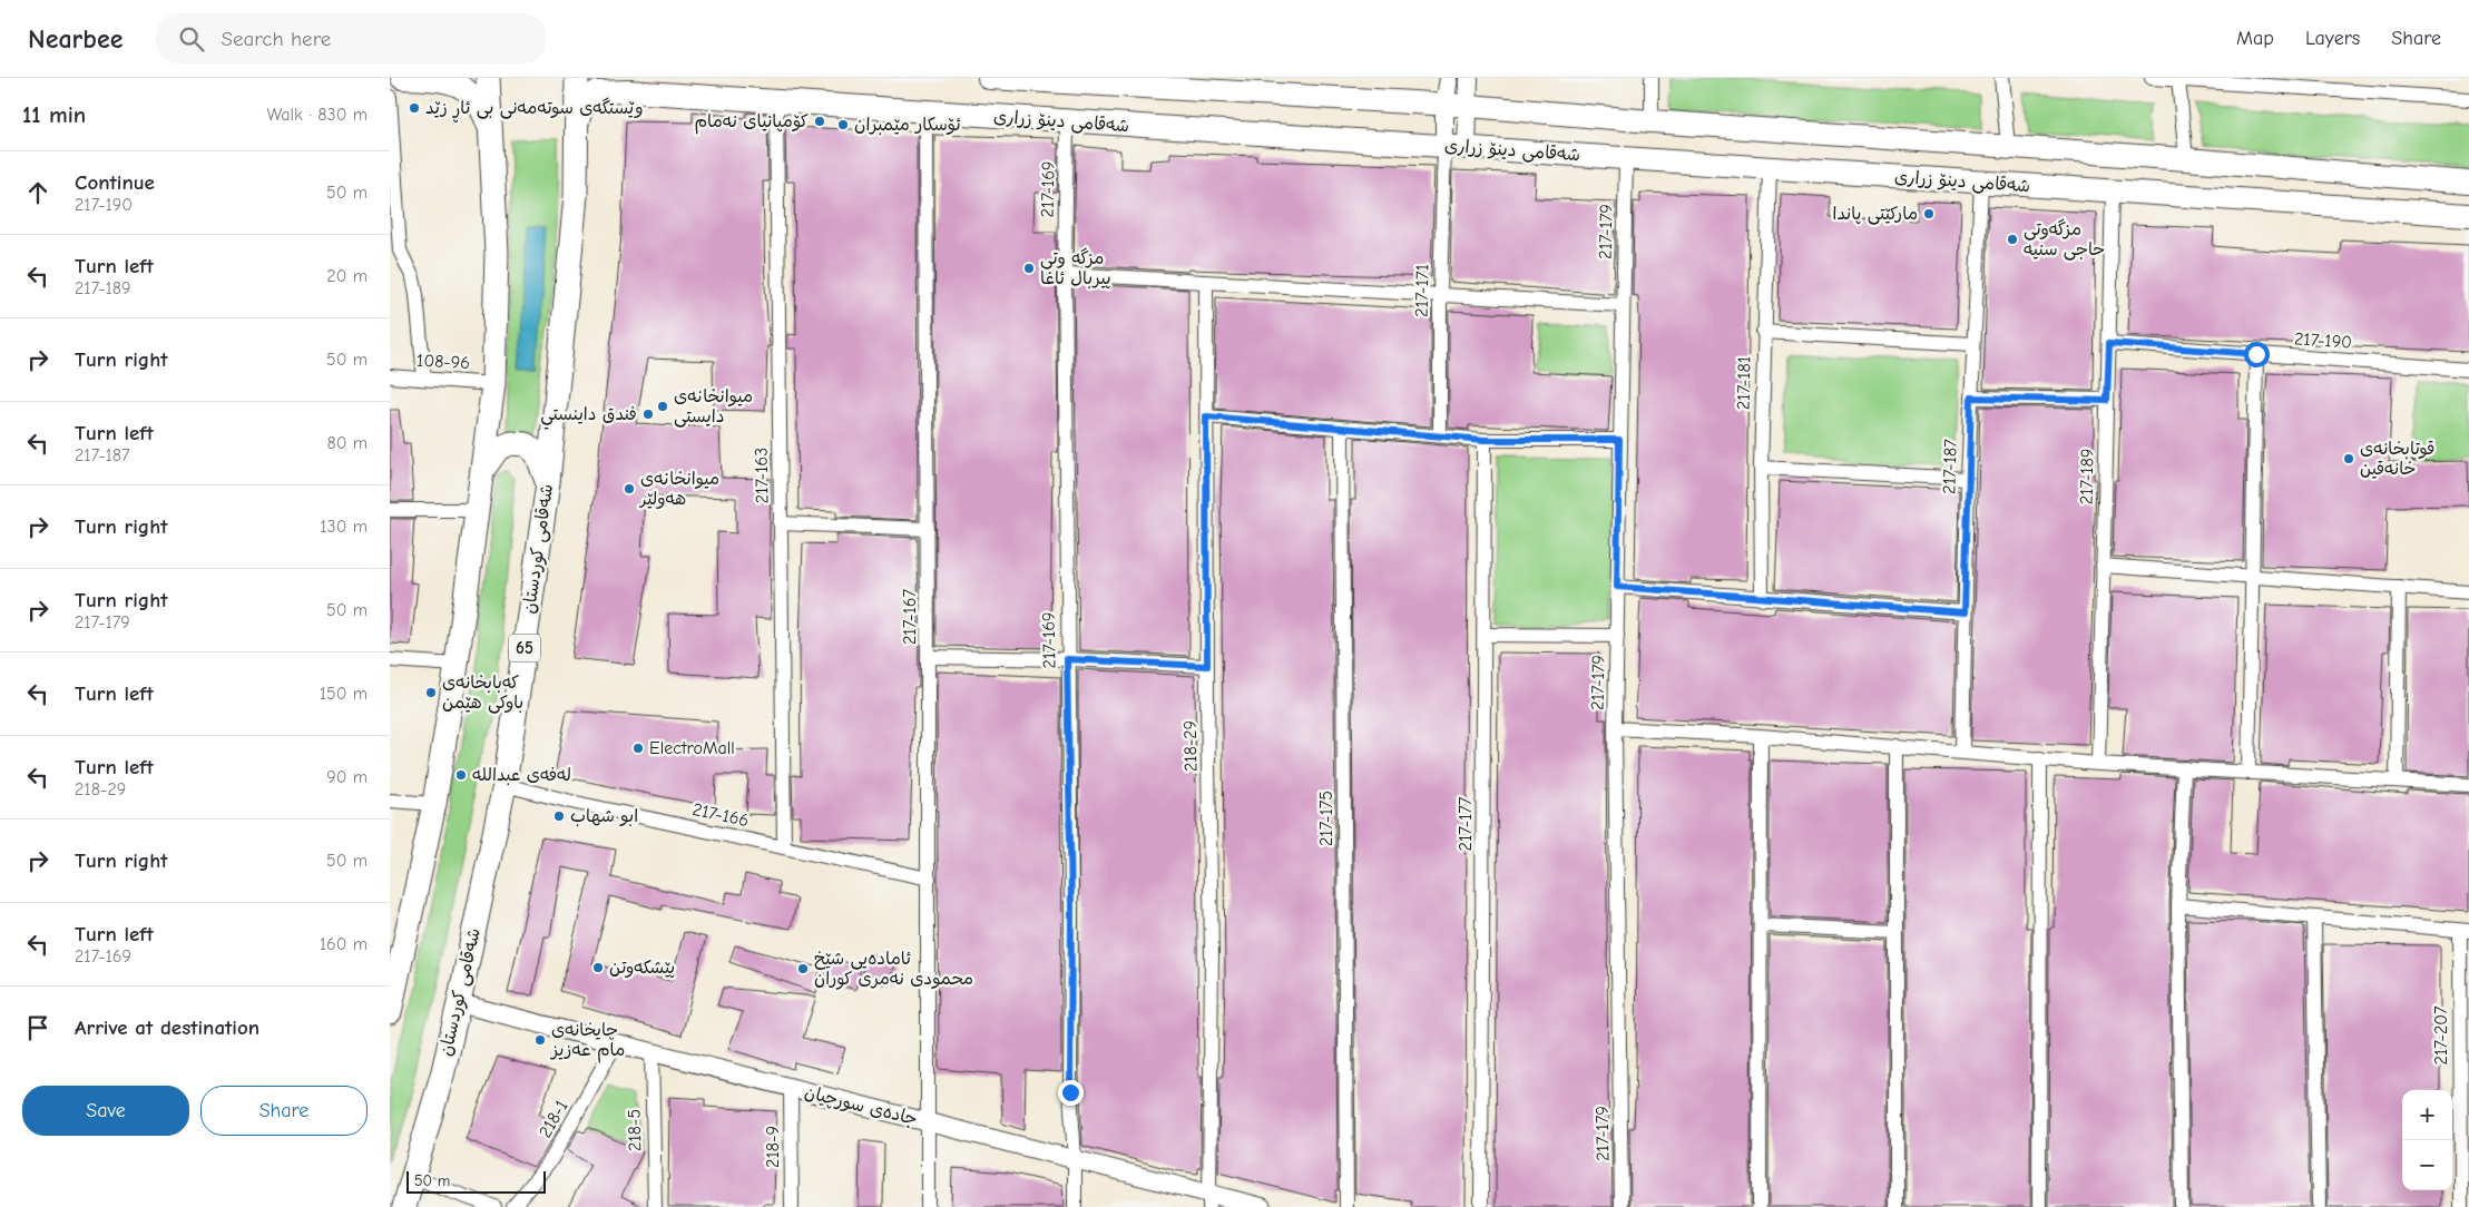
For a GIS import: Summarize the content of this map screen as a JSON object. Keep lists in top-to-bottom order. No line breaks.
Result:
{"streets":{"highway":["شەقامی کوردستان","65"],"main road":["شەقامی دینۆ زراری"],"street":["217-169","217-179","217-171","217-190","108-96","217-181","217-187","217-163","217-189","217-167","218-29","217-166","217-175","217-177","217-207","جادەی سورچیان","218-1","218-5","218-9"]},"crossings":[["شەقامی دینۆ زراری","217-169"],["شەقامی دینۆ زراری","217-179"],["شەقامی دینۆ زراری","217-171"],["شەقامی دینۆ زراری","217-181"],["شەقامی دینۆ زراری","217-187"],["شەقامی دینۆ زراری","217-163"],["شەقامی دینۆ زراری","217-189"],["شەقامی دینۆ زراری","شەقامی کوردستان"],["شەقامی دینۆ زراری","217-167"],["217-169","جادەی سورچیان"],["217-190","217-189"],["217-163","217-166"],["شەقامی کوردستان","217-166"],["شەقامی کوردستان","جادەی سورچیان"],["217-167","217-166"],["217-167","جادەی سورچیان"],["218-29","جادەی سورچیان"],["جادەی سورچیان","218-1"],["جادەی سورچیان","218-5"],["جادەی سورچیان","218-9"]],"places":["وێستگەی سوتەمەنی بی ئاڕ زێد","کۆمپانیای نەمام","ئۆسکار مێمبران","مارکێتی پاندا","مزگەوتی حاجی سنیە","مزگه وتى پيربال ئاغا","میوانخانەی دایستی","فندق داينستي","قوتابخانەی خانەقین","میوانخانەی هەولێر","کەبابخانەی باوکی هێمن","ElectroMall","لەفەی عبدالله","ابو شهاب","پێشکەوتن","ئامادەیی شێخ محمودی نەمری کوران","چایخانەی مام عەزیز"],"scale_bar":"50 m","page":{"header":"Nearbee","search":"Search here","nav":["Map","Layers","Share"],"heading":["11 min","Walk · 830 m"],"list":[["Continue","217-190","50 m"],["Turn left","217-189","20 m"],["Turn right","50 m"],["Turn left","217-187","80 m"],["Turn right","130 m"],["Turn right","217-179","50 m"],["Turn left","150 m"],["Turn left","218-29","90 m"],["Turn right","50 m"],["Turn left","217-169","160 m"],"Arrive at destination"],"buttons":["Save","Share"],"map_buttons":["+","−"],"scale":"50 m"}}
